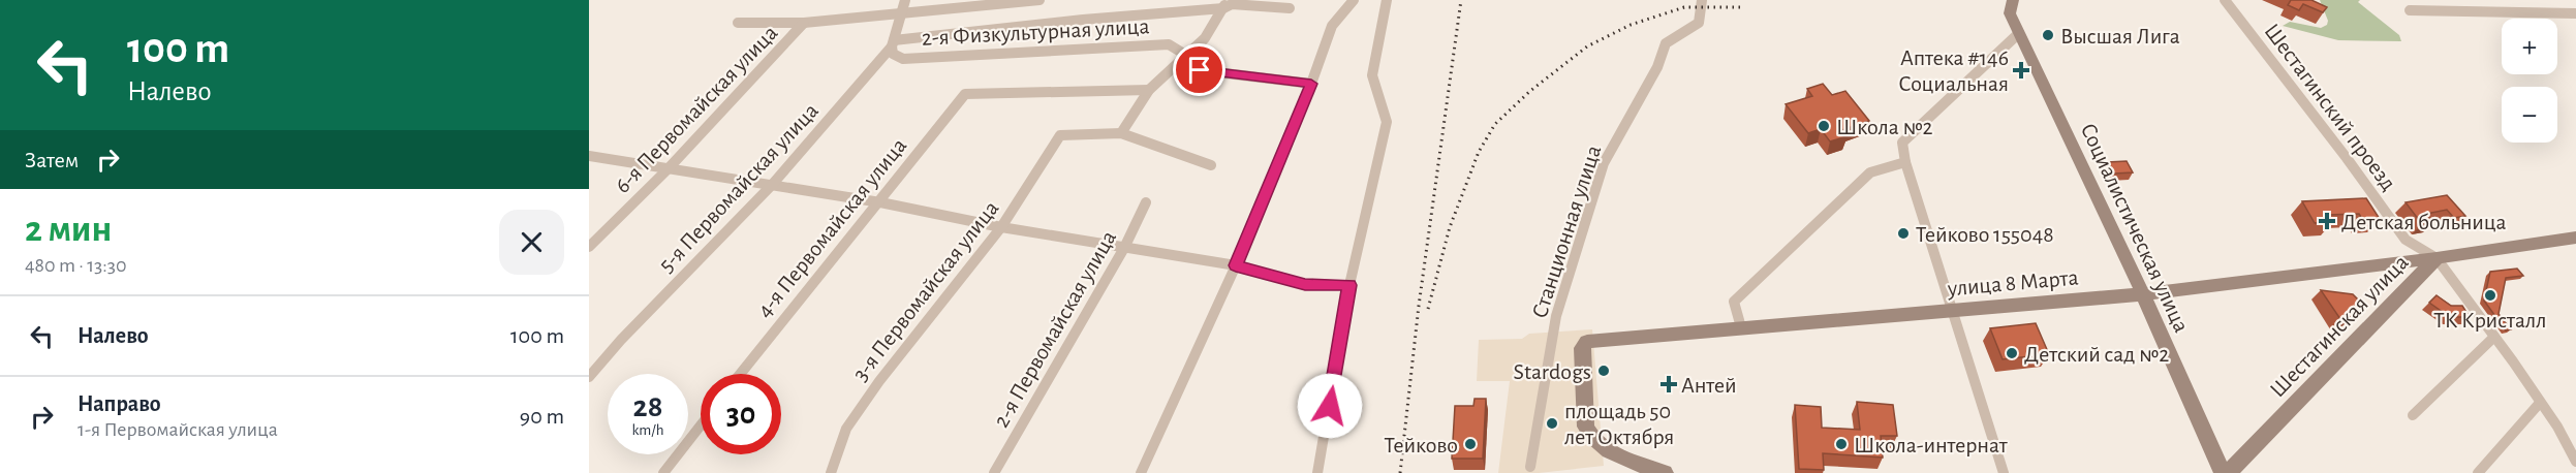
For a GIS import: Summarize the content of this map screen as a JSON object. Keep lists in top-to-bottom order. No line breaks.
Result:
{"streets":{"street":["2-я Физкультурная улица","Шестагинский проезд","6-я Первомайская улица","5-я Первомайская улица","4-я Первомайская улица","Социалистическая улица","Станционная улица","улица 8 Марта","3-я Первомайская улица","Шестагинская улица","2-я Первомайская улица"]},"crossings":[["2-я Физкультурная улица","5-я Первомайская улица"],["Шестагинский проезд","улица 8 Марта"],["Шестагинский проезд","Шестагинская улица"],["Социалистическая улица","улица 8 Марта"],["улица 8 Марта","Шестагинская улица"]],"places":{"other":["Высшая Лига","Школа №2","Тейково 155048","ТК Кристалл","Детский сад №2","Stardogs","площадь 50 лет Октября","Тейково","Школа-интернат"],"health":["Аптека #146 Социальная","Детская больница","Антей"]},"page":{"turn":["100 m","Налево"],"map_buttons":["+","−"],"then":"Затем","heading":["2 мин","480 m · 13:30"],"list":[{"name":"Налево","value":"100 m"},{"name":"Направо","note":"1-я Первомайская улица","value":"90 m"}],"speed":"28 km/h","limit":"30"}}
